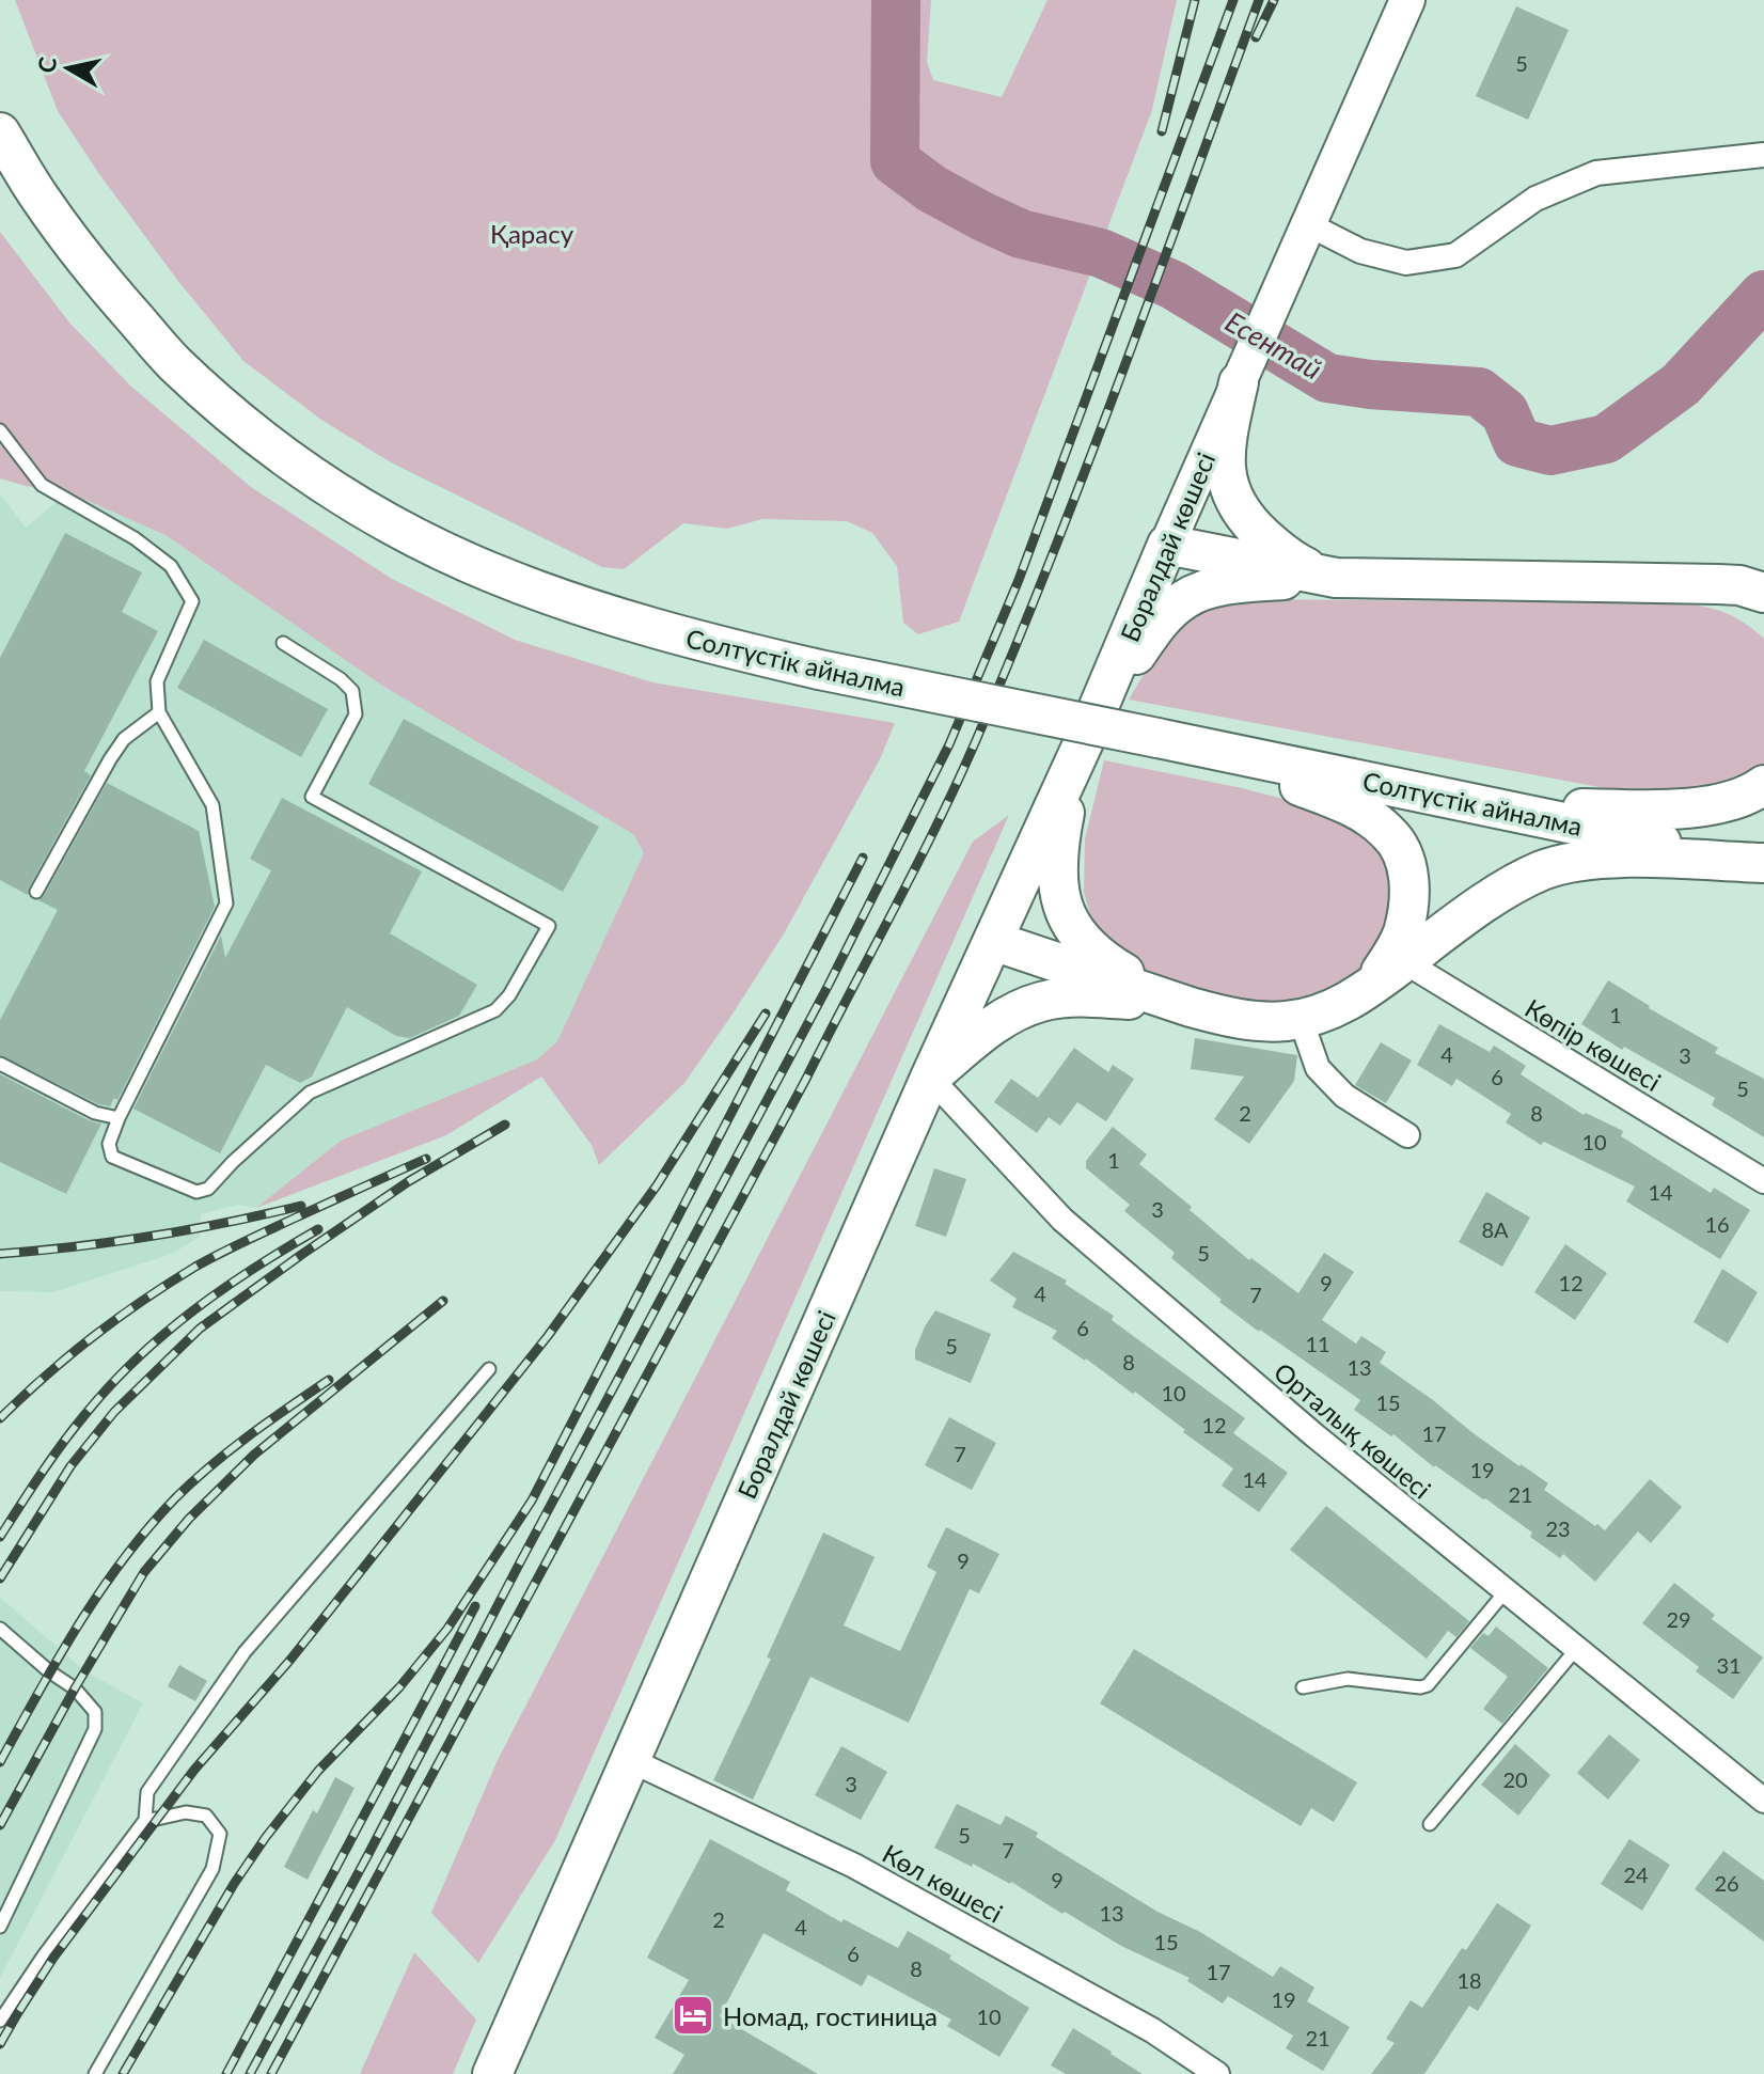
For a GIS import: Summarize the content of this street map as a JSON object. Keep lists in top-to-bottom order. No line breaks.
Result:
{"streets":{"main road":["Боралдай көшесі","Солтүстік айналма"],"street":["Көпір көшесі","Орталық көшесі","Көл көшесі"]},"crossings":[["Боралдай көшесі","Орталық көшесі"],["Боралдай көшесі","Көл көшесі"]],"water":["Есентай"],"parks":["Қарасу"],"places":{"hotel":["Номад, гостиница"]},"house_numbers":["5","1","4","3","6","5","2","8","10","1","14","3","16","8А","5","9","12","4","7","6","11","5","8","13","10","15","12","17","7","19","14","21","23","9","29","31","20","3","5","7","24","9","26","13","2","4","15","6","8","17","18","19","10","21"],"north":"left"}
